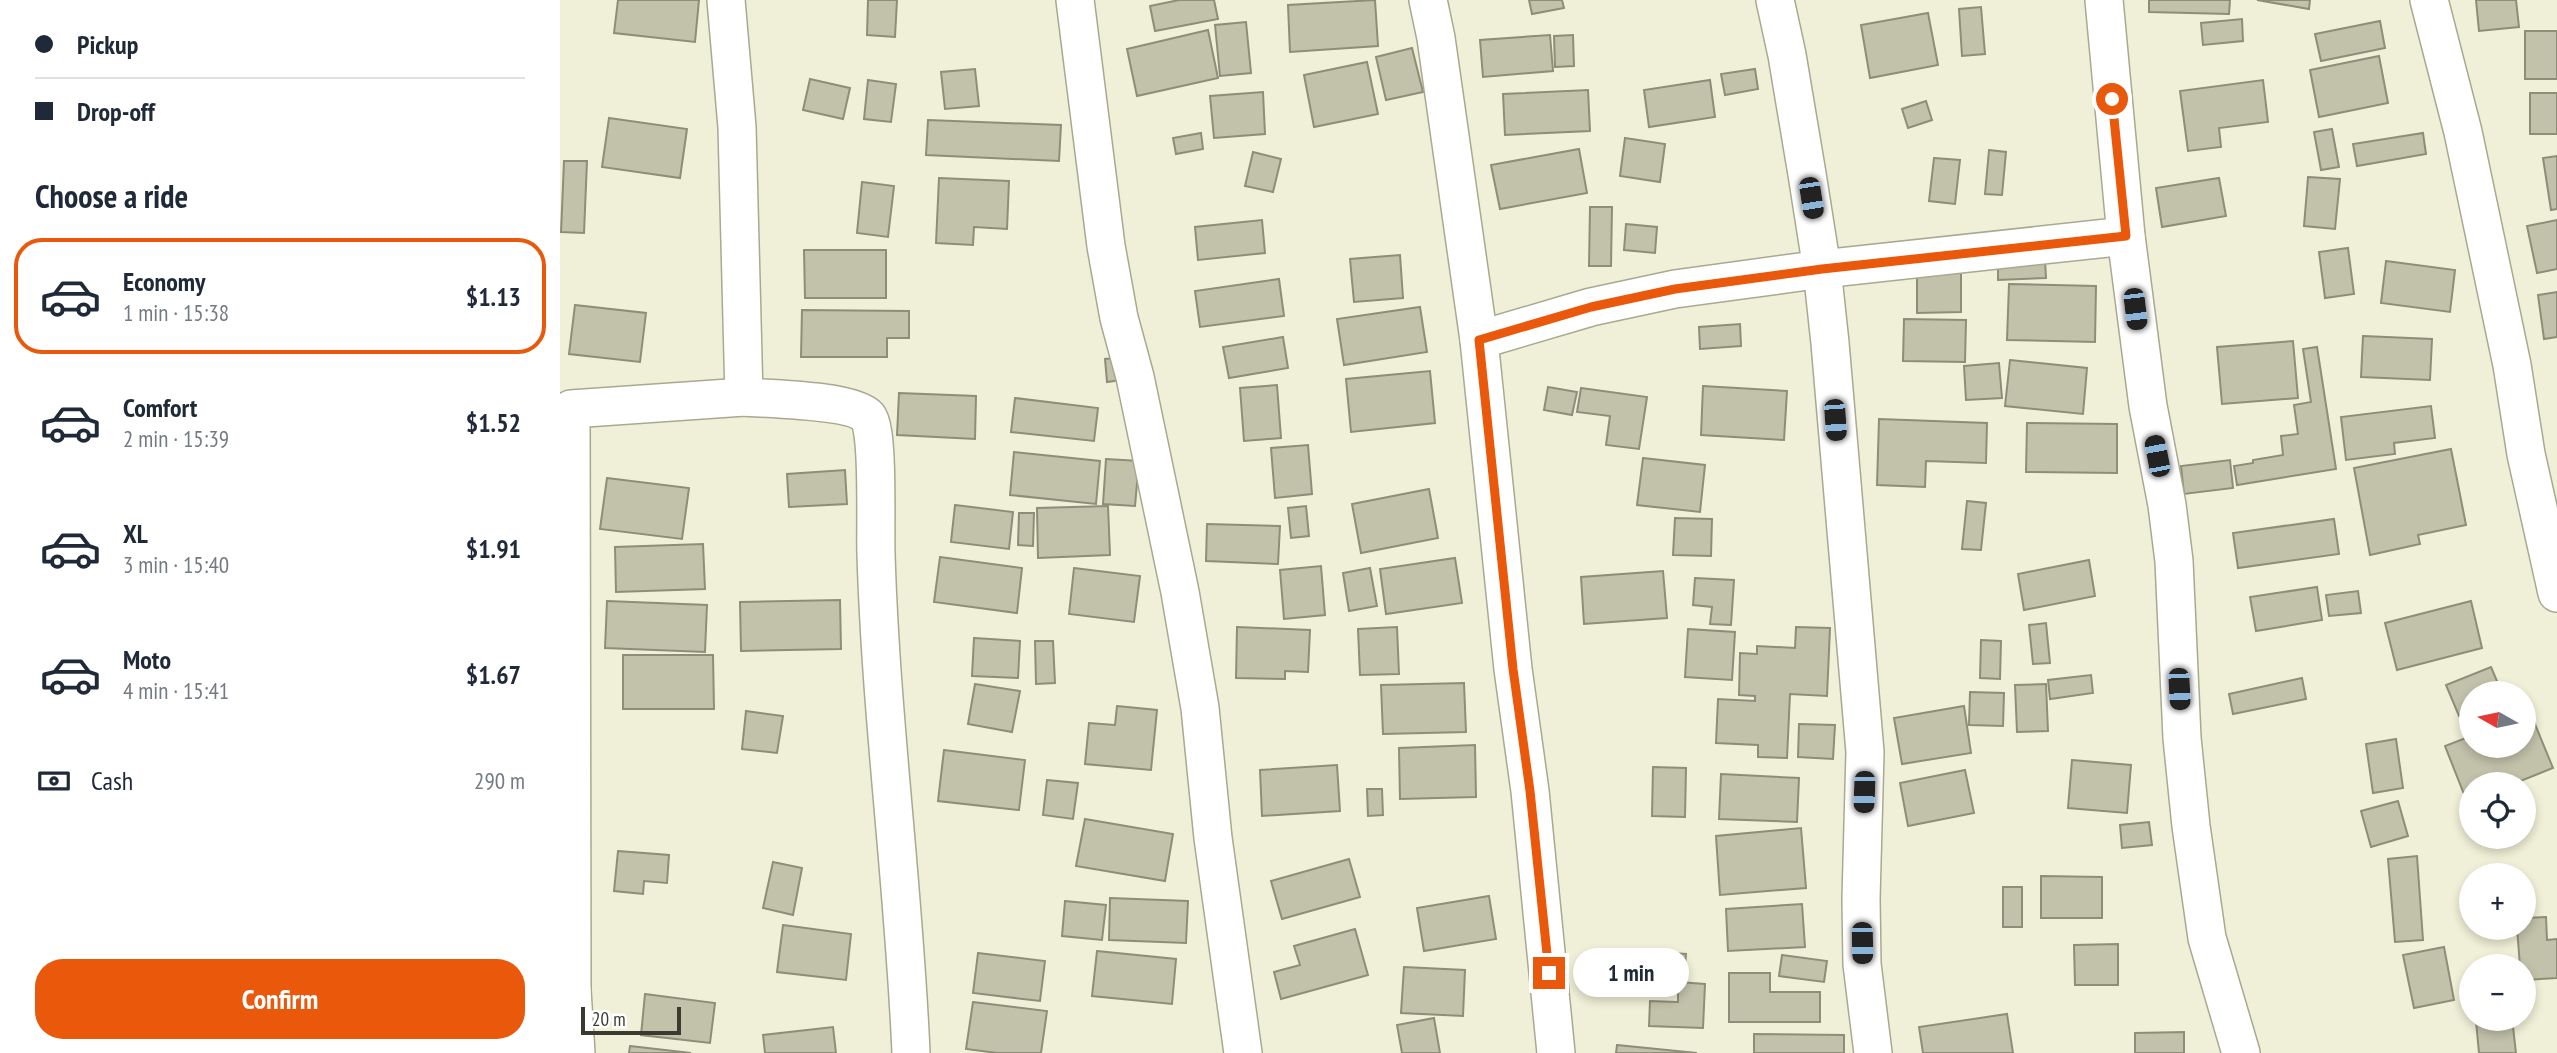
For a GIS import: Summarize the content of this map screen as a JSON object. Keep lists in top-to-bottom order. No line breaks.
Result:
{"scale_bar":"20 m","north":"left","page":{"banner":["Pickup","Drop-off"],"heading":"Choose a ride","list":[{"name":"Economy","note":"1 min · 15:38","value":"$1.13"},{"name":"Comfort","note":"2 min · 15:39","value":"$1.52"},{"name":"XL","note":"3 min · 15:40","value":"$1.91"},{"name":"Moto","note":"4 min · 15:41","value":"$1.67"}],"map_buttons":["+","−"],"pay":["Cash","290 m"],"buttons":"Confirm","bubble":"1 min","scale":"20 m"}}
